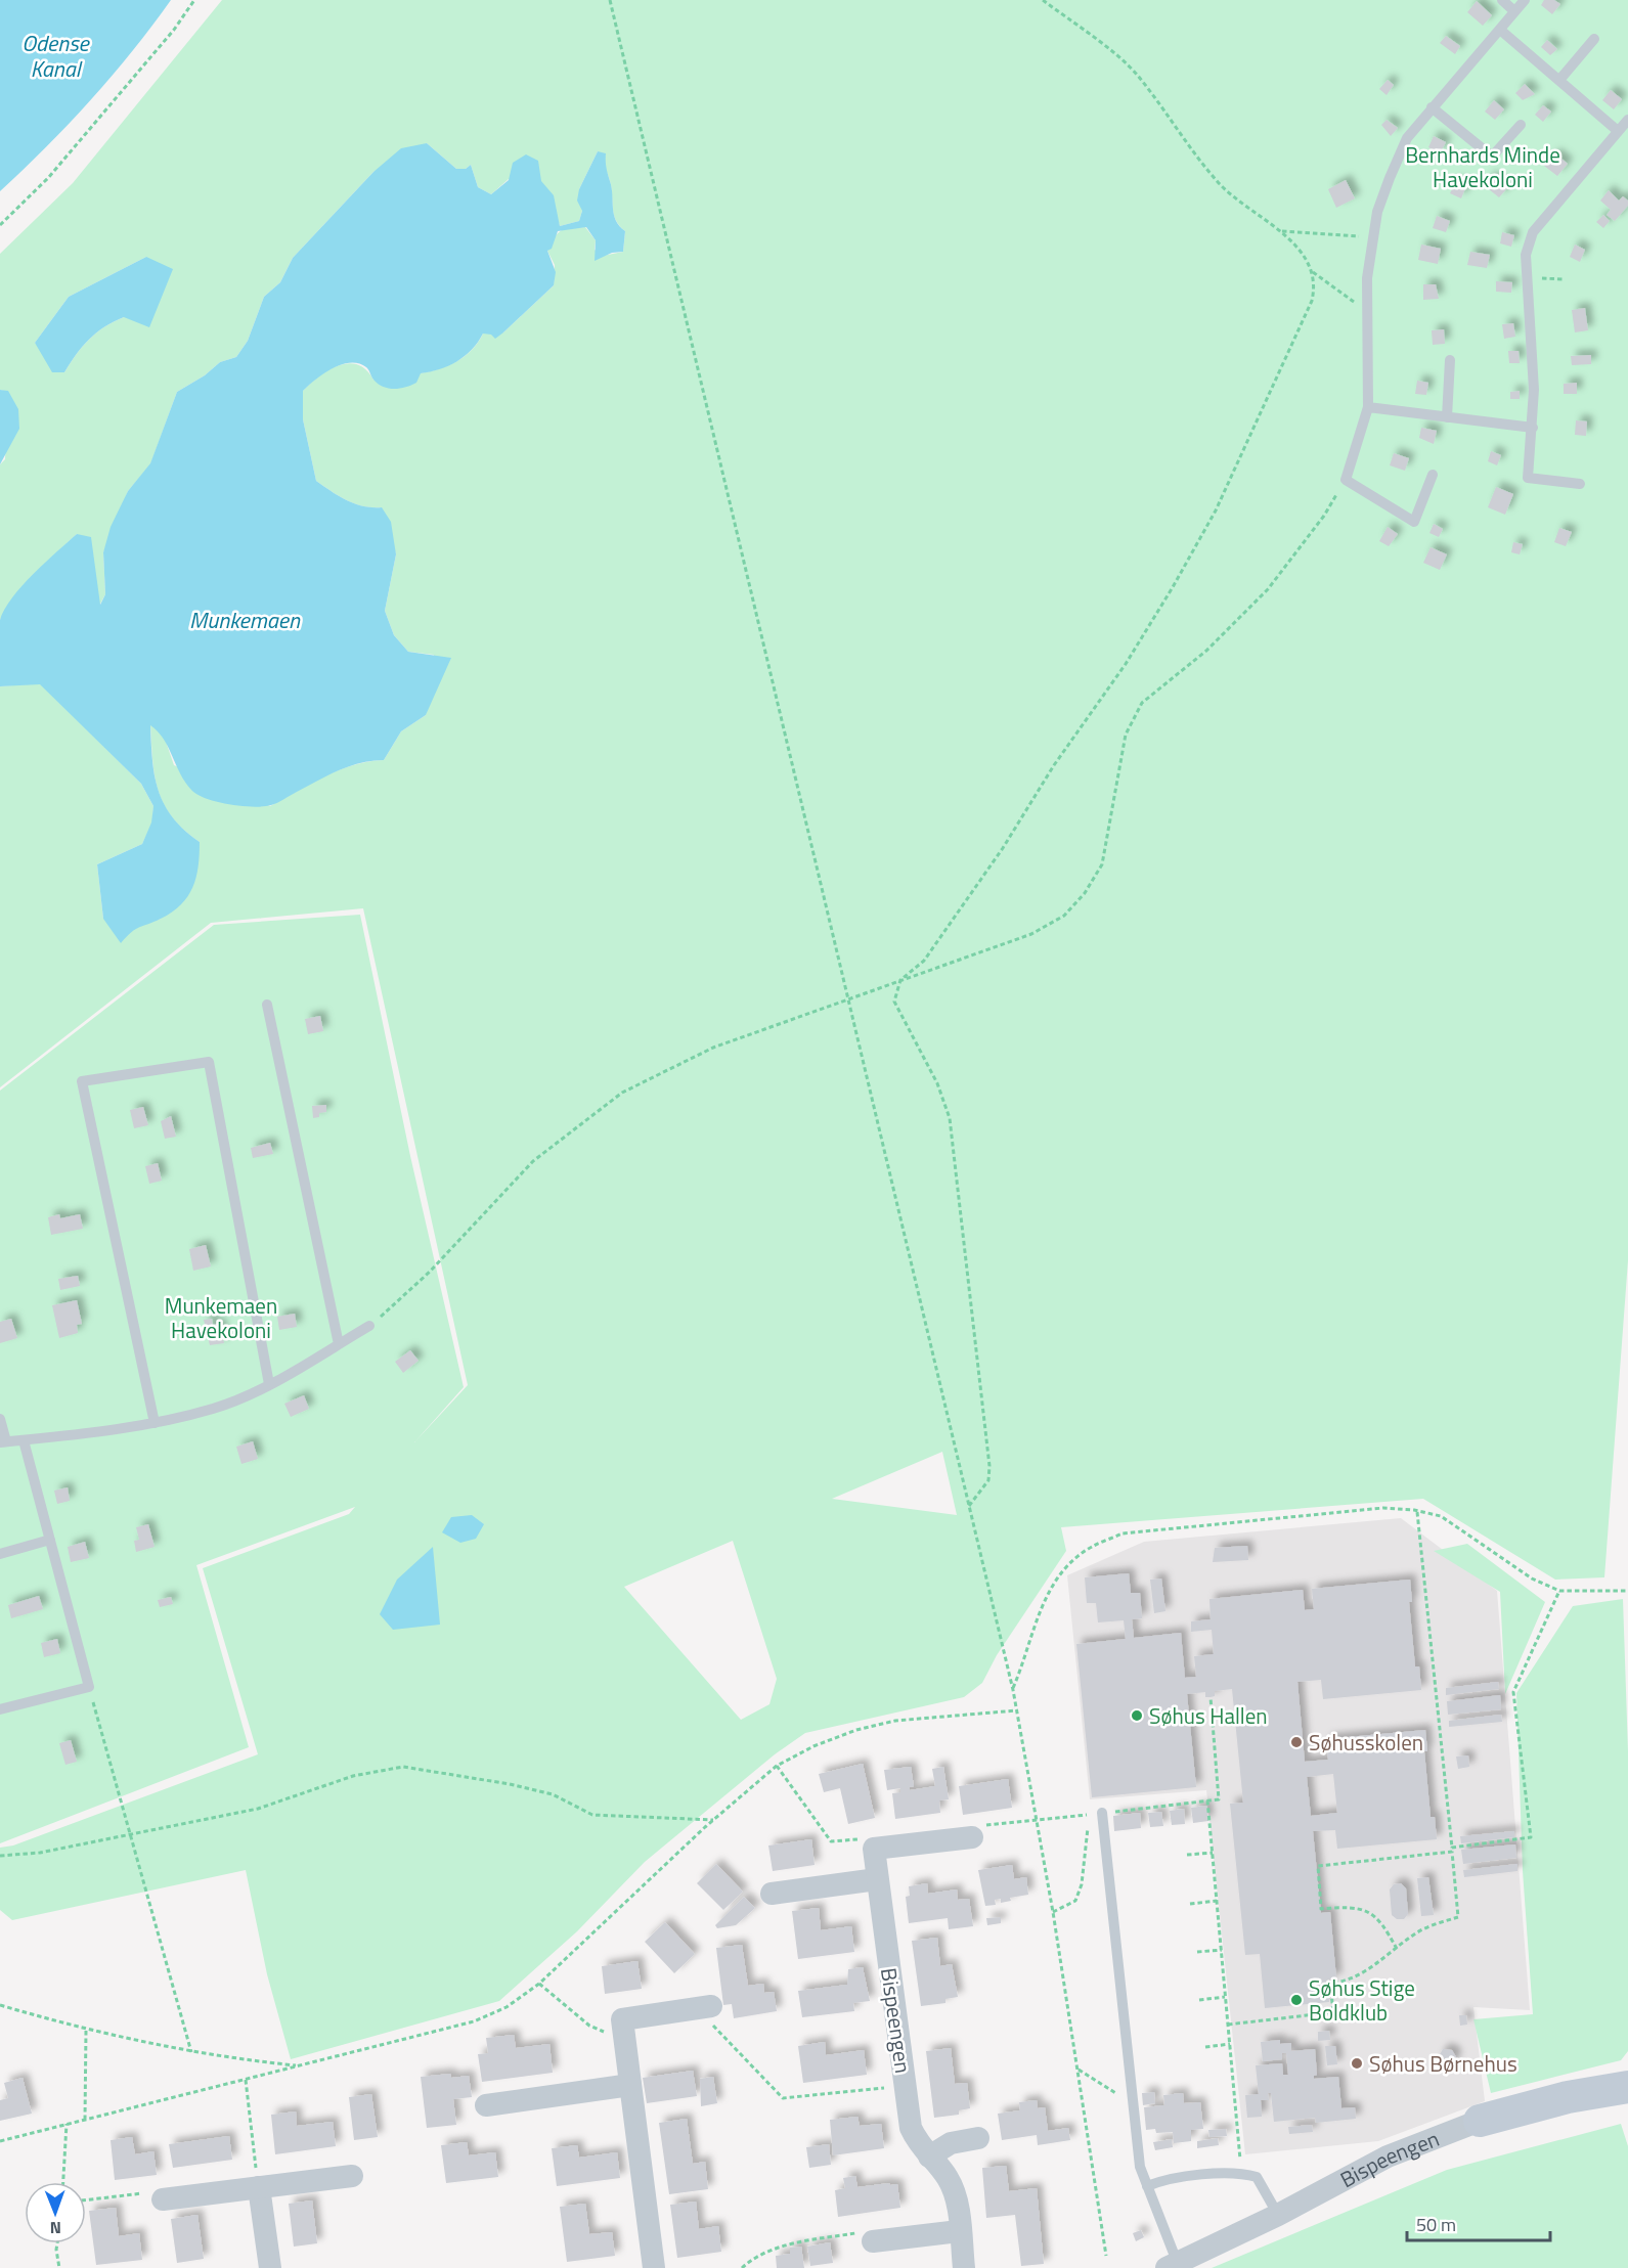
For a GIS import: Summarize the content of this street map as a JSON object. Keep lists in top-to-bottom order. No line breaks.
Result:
{"streets":{"street":["Bispeengen"]},"water":["Odense Kanal","Munkemaen"],"parks":["Bernhards Minde Havekoloni","Munkemaen Havekoloni"],"places":["Søhus Hallen","Søhusskolen","Søhus Stige Boldklub","Søhus Børnehus"],"scale_bar":"50 m","north":"bottom"}
